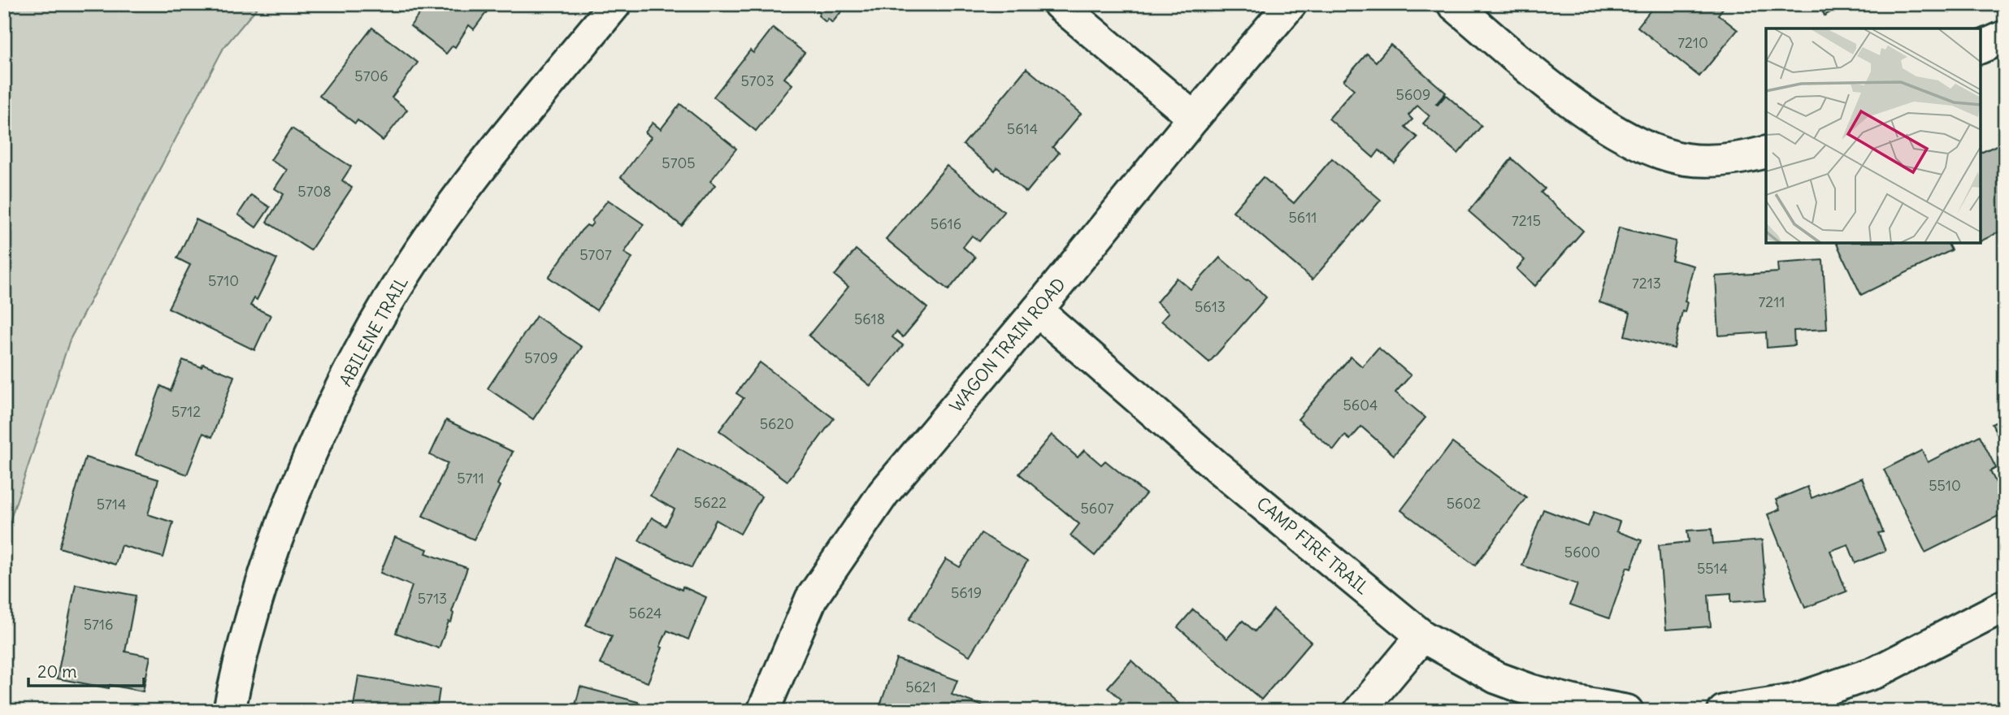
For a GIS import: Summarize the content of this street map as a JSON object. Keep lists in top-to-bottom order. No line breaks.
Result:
{"streets":{"street":["ABILENE TRAIL","WAGON TRAIN ROAD","CAMP FIRE TRAIL"]},"crossings":[["WAGON TRAIN ROAD","CAMP FIRE TRAIL"]],"house_numbers":["7210","5706","5703","5609","5614","5705","5708","5611","7215","5616","5707","5710","7213","7211","5613","5618","5709","5604","5712","5620","5711","5510","5622","5602","5714","5607","5600","5514","5619","5713","5624","5716","5621"],"scale_bar":"20 m"}
